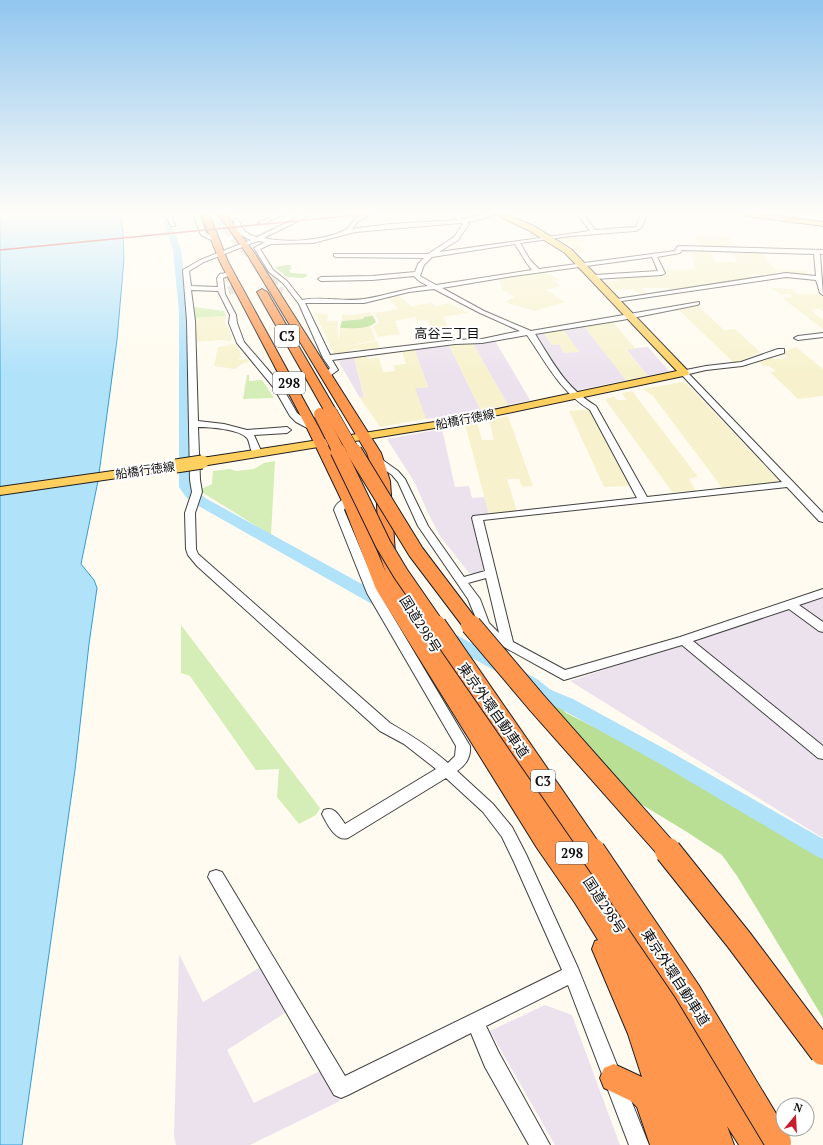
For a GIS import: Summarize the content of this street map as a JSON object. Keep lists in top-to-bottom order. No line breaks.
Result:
{"streets":{"highway":["C3","298","国道298号","東京外環自動車道"],"main road":["船橋行徳線"]},"crossings":[["船橋行徳線","国道298号"],["国道298号","東京外環自動車道"]],"districts":["高谷三丁目"],"north":"top"}
